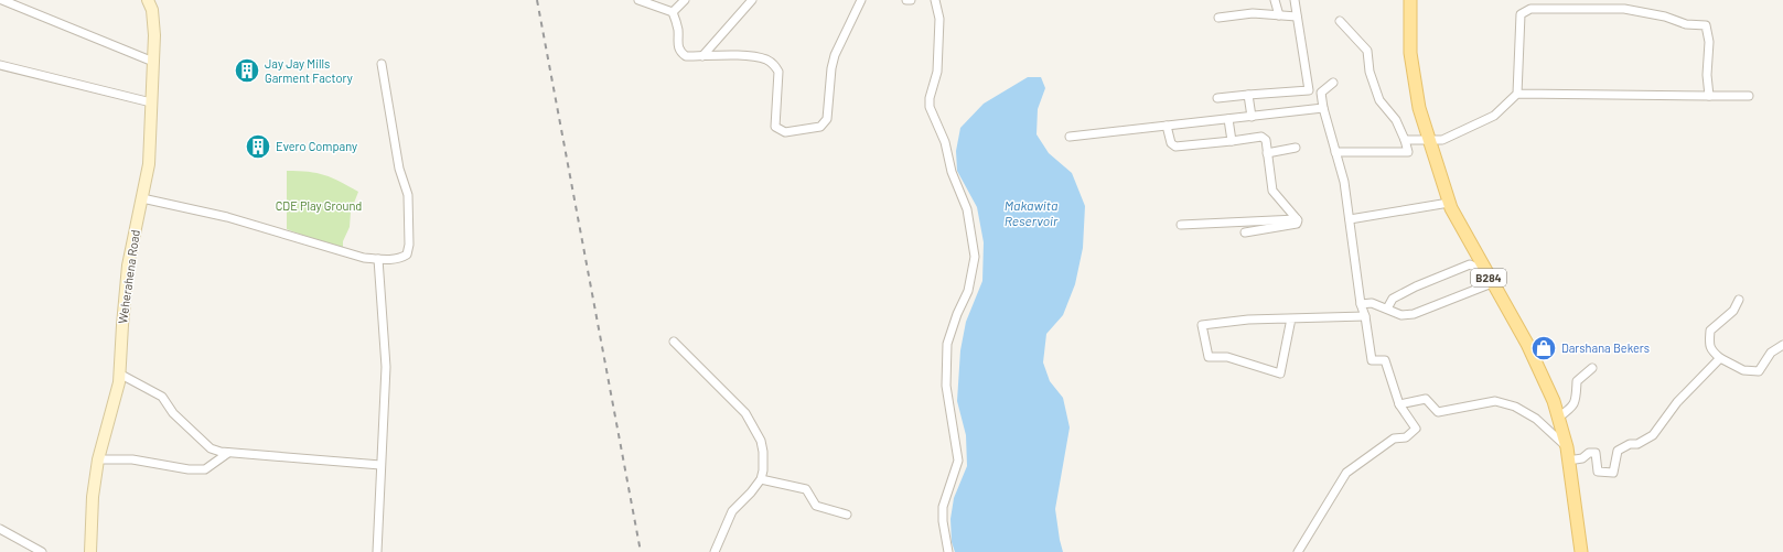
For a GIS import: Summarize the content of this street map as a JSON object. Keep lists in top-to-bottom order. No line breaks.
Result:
{"streets":{"main road":["Weherahena Road","B284"]},"water":["Makawita Reservoir"],"parks":["CDE Play Ground"],"places":{"building":["Jay Jay Mills Garment Factory","Evero Company"],"shop":["Darshana Bekers"]}}
